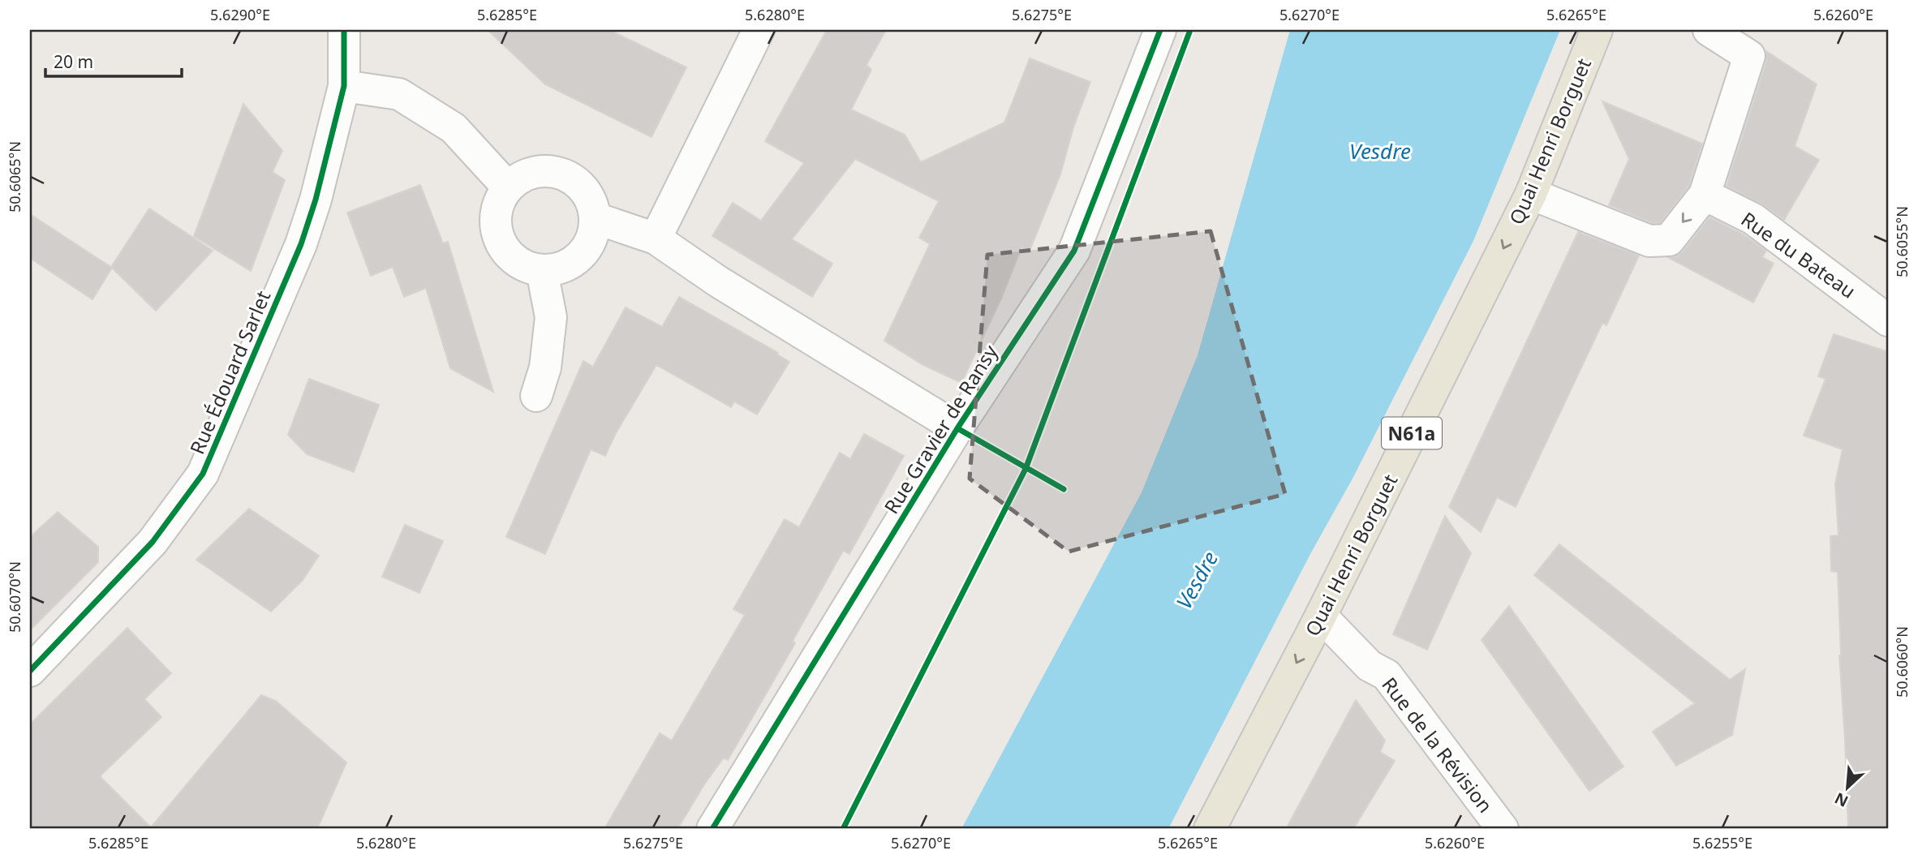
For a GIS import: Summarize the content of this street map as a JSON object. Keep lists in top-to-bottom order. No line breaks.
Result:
{"streets":{"main road":["Quai Henri Borguet","N61a"],"street":["Rue du Bateau","Rue Édouard Sarlet","Rue Gravier de Ransy","Rue de la Révision"]},"crossings":[["Quai Henri Borguet","Rue de la Révision"]],"one_way":["Quai Henri Borguet"],"water":["Vesdre"],"scale_bar":"20 m","north":"bottom left","coordinates":["5.6290°E","5.6285°E","5.6280°E","5.6275°E","5.6270°E","5.6265°E","5.6260°E","50.6065°N","50.6055°N","50.6070°N","50.6060°N","5.6255°E"]}
